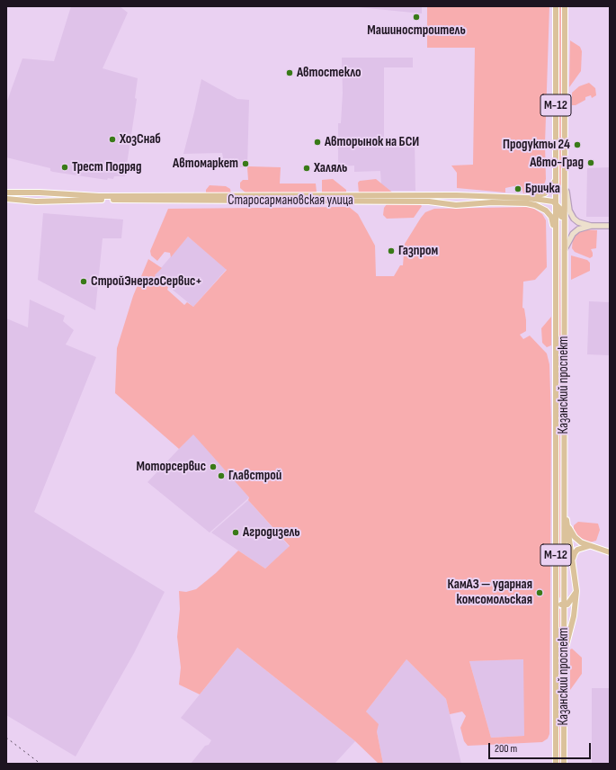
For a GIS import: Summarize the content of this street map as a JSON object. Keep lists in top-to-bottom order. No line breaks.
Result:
{"streets":{"main road":["М-12","Старосармановская улица","Казанский проспект"]},"crossings":[["Старосармановская улица","Казанский проспект"]],"places":["Машиностроитель","Автостекло","ХозCнаб","Авторынок на БСИ","Продукты 24","Авто-Град","Автомаркет","Трест Подряд","Халяль","Бричка","Газпром","СтройЭнергоСервис+","Моторсервис","Главстрой","Агродизель","КамАЗ — ударная комсомольская"],"scale_bar":"200 m"}
